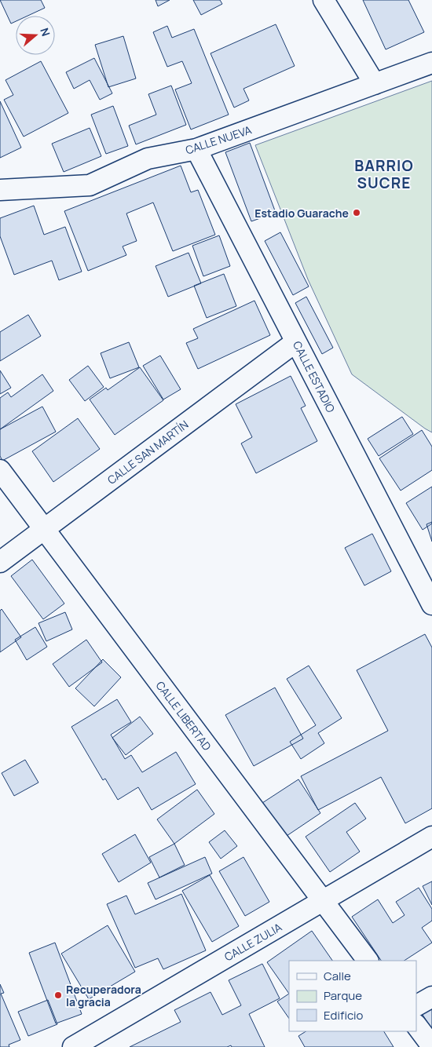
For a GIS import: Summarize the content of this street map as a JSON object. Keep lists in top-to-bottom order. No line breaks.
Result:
{"streets":{"street":["CALLE NUEVA","CALLE ESTADIO","CALLE SAN MARTÍN","CALLE LIBERTAD","CALLE ZULIA"]},"crossings":[["CALLE NUEVA","CALLE ESTADIO"],["CALLE ESTADIO","CALLE SAN MARTÍN"],["CALLE SAN MARTÍN","CALLE LIBERTAD"],["CALLE LIBERTAD","CALLE ZULIA"]],"districts":["BARRIO SUCRE"],"places":["Estadio Guarache","Recuperadora la gracia"],"legend":["Calle","Parque","Edificio"],"north":"right"}
